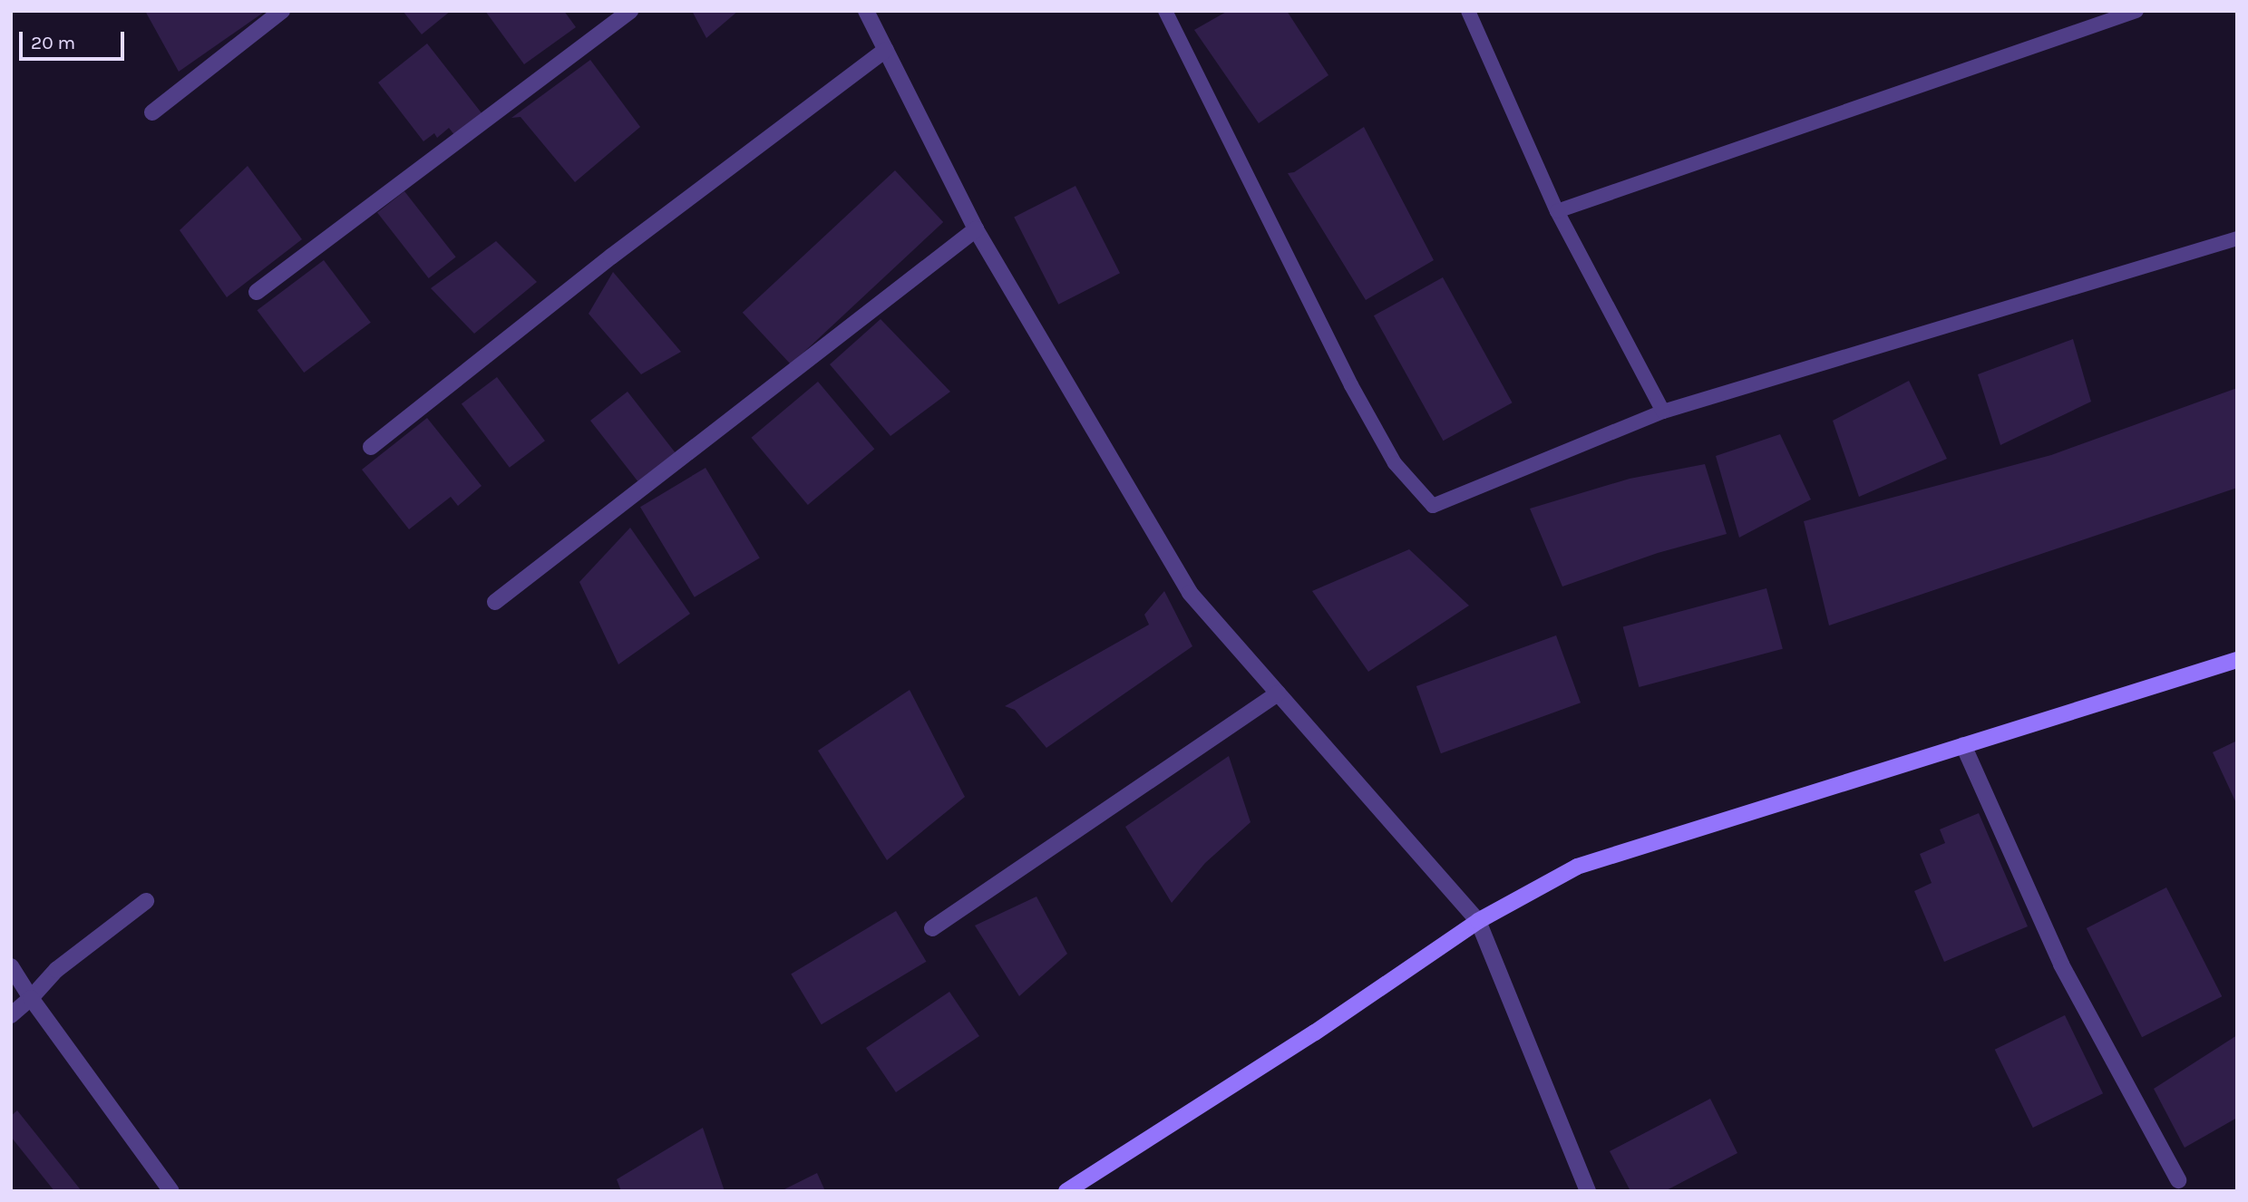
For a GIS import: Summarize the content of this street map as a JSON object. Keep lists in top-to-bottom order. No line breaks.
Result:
{"scale_bar":"20 m"}
